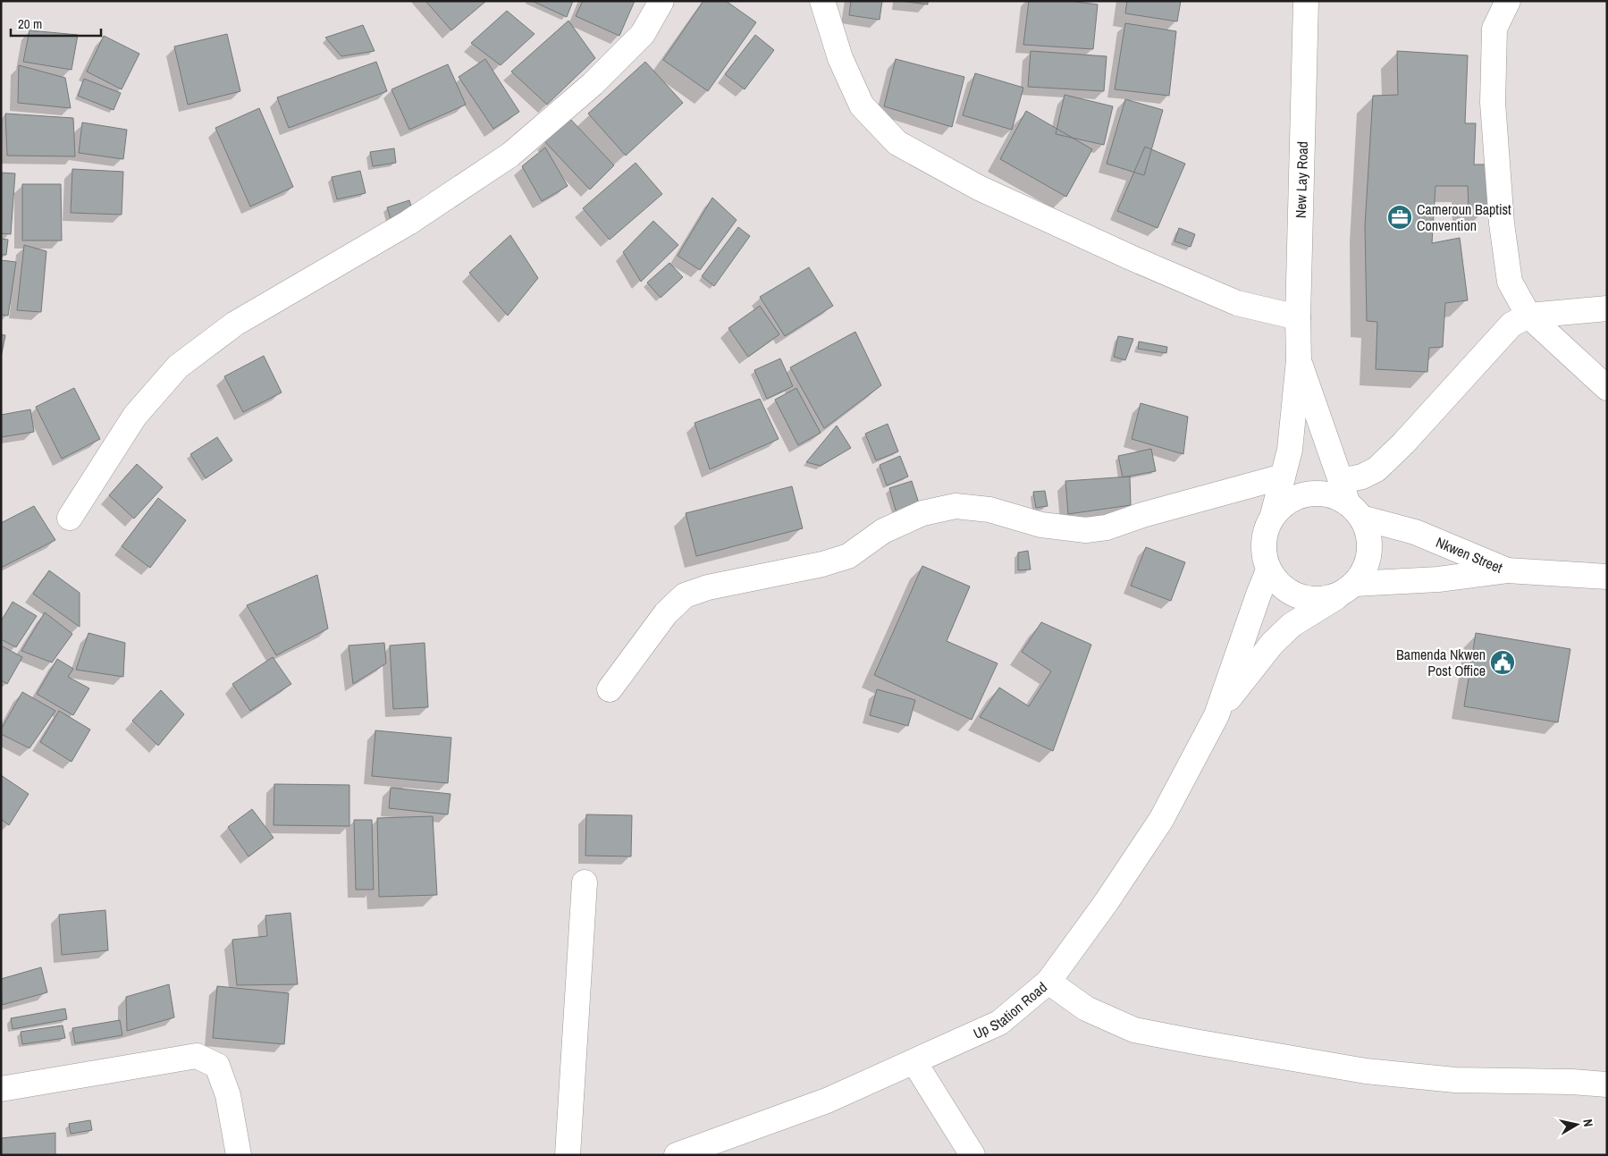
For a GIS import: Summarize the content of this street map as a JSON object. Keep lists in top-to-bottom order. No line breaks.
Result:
{"streets":{"main road":["New Lay Road","Nkwen Street","Up Station Road"]},"places":{"office":["Cameroun Baptist Convention"],"public building":["Bamenda Nkwen Post Office"]},"scale_bar":"20 m","north":"right"}
